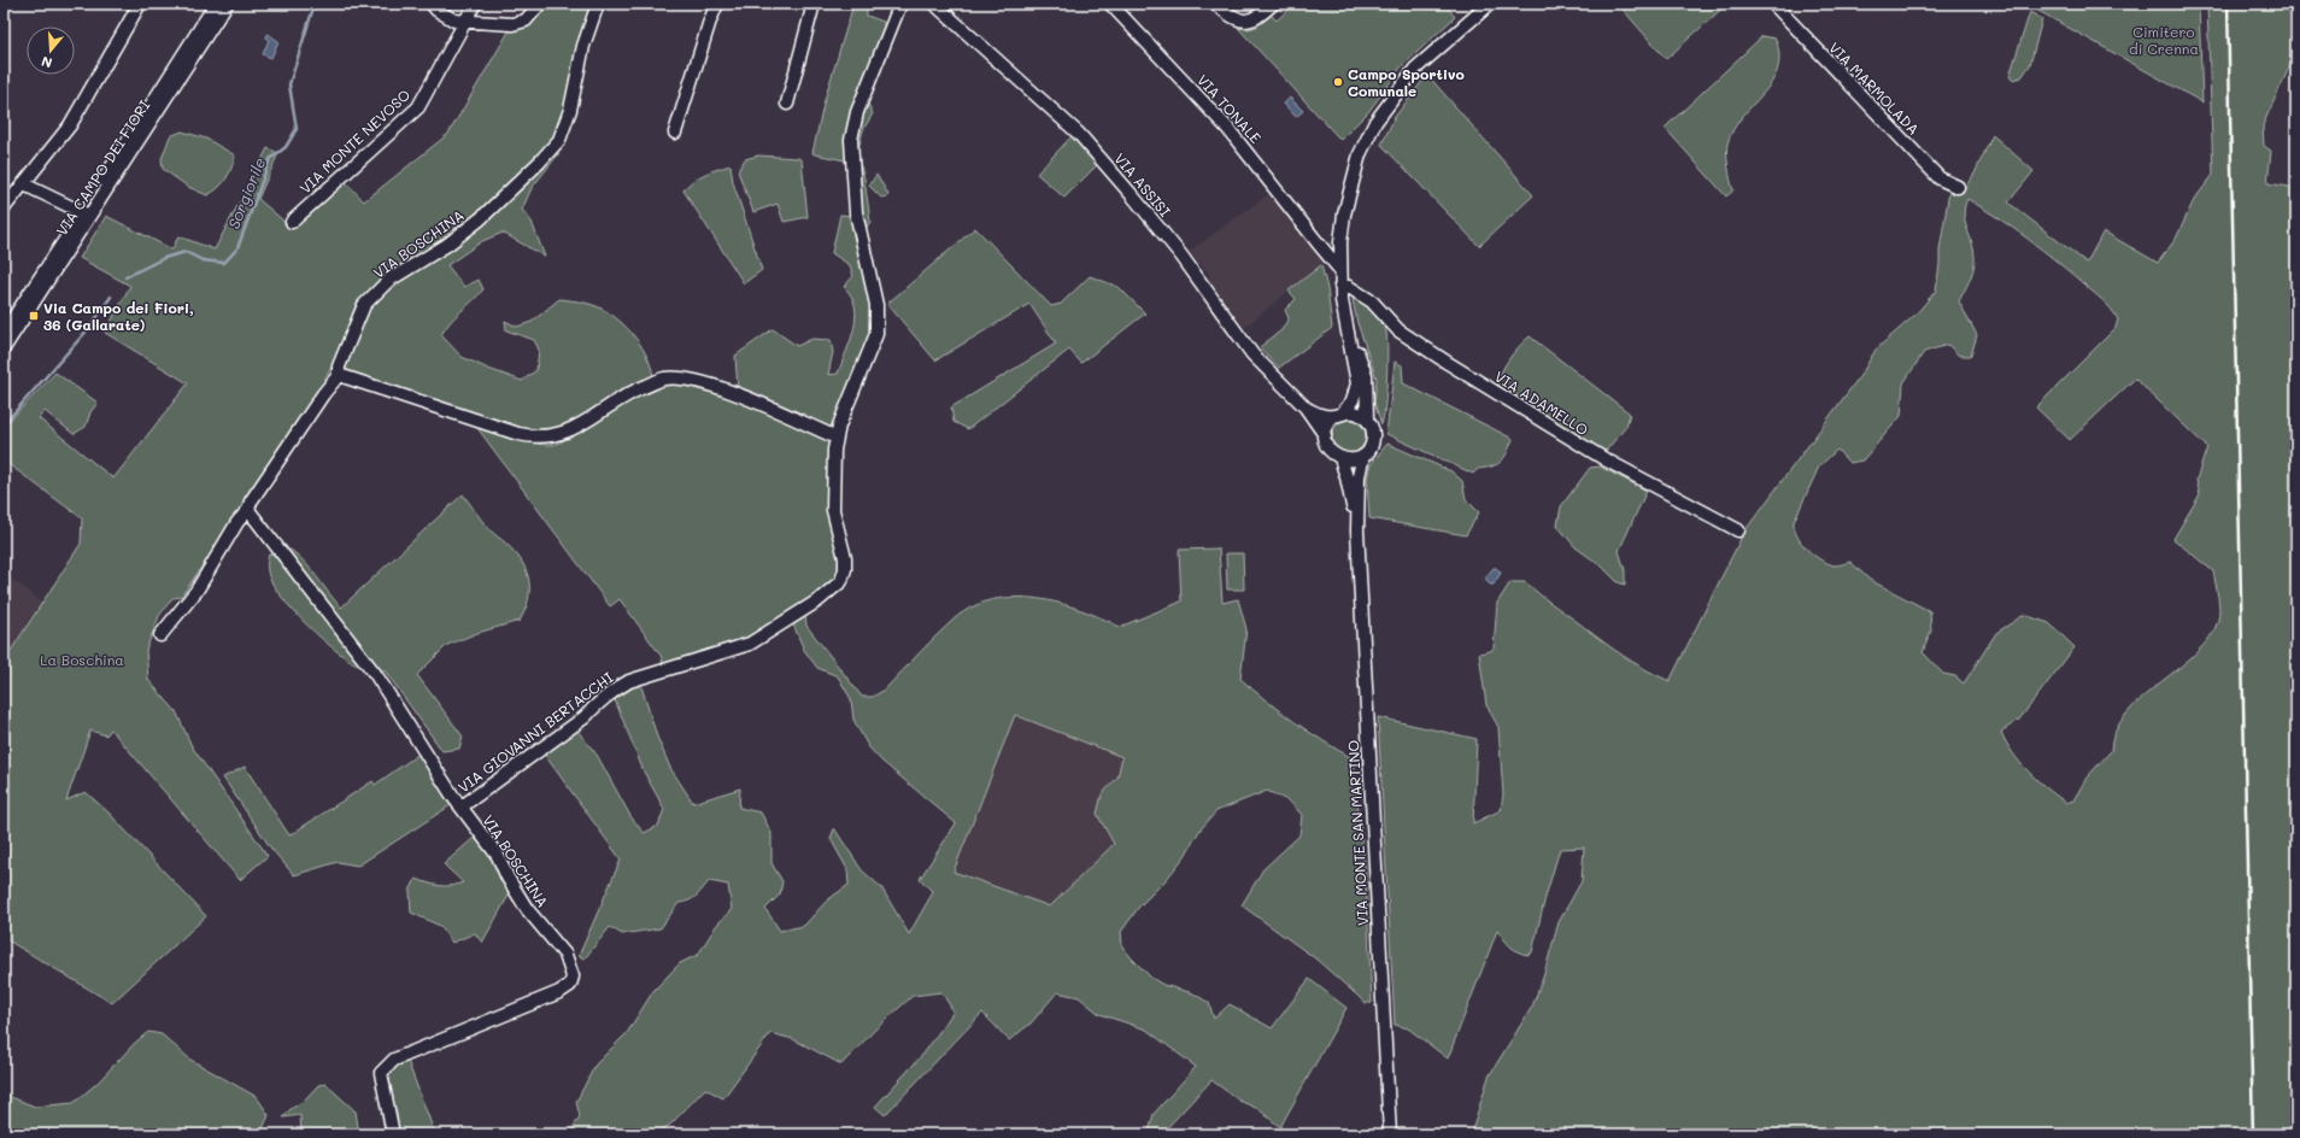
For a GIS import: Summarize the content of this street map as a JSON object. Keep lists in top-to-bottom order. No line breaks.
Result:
{"streets":{"street":["VIA MARMOLADA","VIA TONALE","VIA MONTE NEVOSO","VIA CAMPO DEI FIORI","VIA ASSISI","VIA BOSCHINA","VIA ADAMELLO","VIA GIOVANNI BERTACCHI","VIA MONTE SAN MARTINO"]},"crossings":[["VIA TONALE","VIA MONTE SAN MARTINO"],["VIA ASSISI","VIA MONTE SAN MARTINO"],["VIA BOSCHINA","VIA GIOVANNI BERTACCHI"],["VIA ADAMELLO","VIA MONTE SAN MARTINO"]],"water":["Sorgiorile"],"parks":["Cimitero di Crenna","La Boschina"],"places":{"other":["Campo Sportivo Comunale"],"transit":["Via Campo dei Fiori, 36 (Gallarate)"]},"north":"bottom"}
